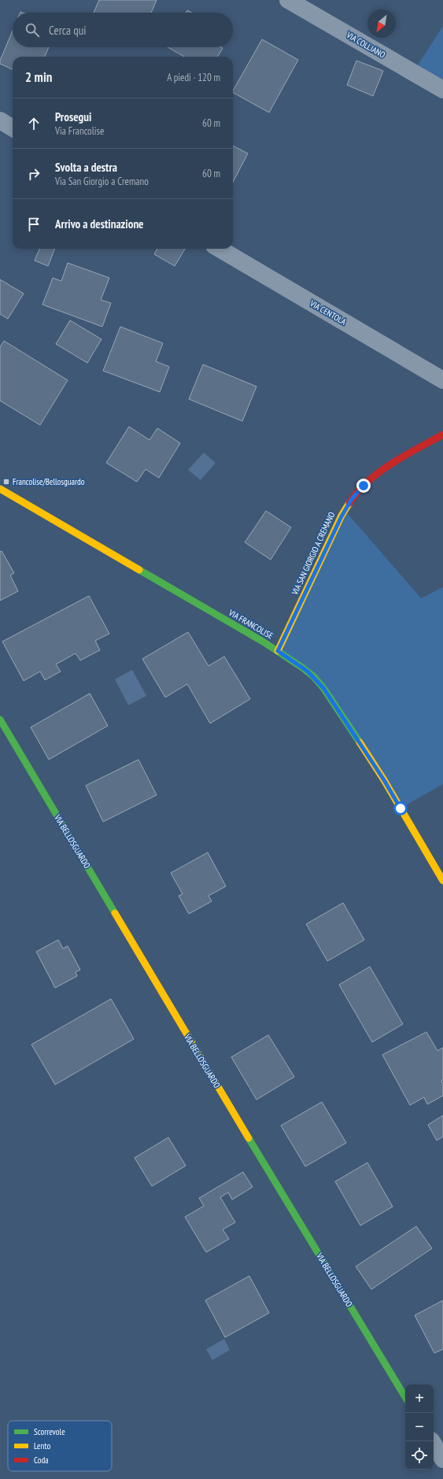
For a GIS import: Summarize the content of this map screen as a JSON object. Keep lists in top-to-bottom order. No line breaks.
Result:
{"streets":{"street":["VIA COLLIANO","VIA CENTOLA","VIA SAN GIORGIO A CREMANO","VIA FRANCOLISE","VIA BELLOSGUARDO"]},"crossings":[["VIA SAN GIORGIO A CREMANO","VIA FRANCOLISE"]],"places":{"transit":["Francolise/Bellosguardo"]},"legend":["Scorrevole","Lento","Coda"],"north":"bottom left","page":{"search":"Cerca qui","heading":["2 min","A piedi · 120 m"],"list":[["Prosegui","Via Francolise","60 m"],["Svolta a destra","Via San Giorgio a Cremano","60 m"],"Arrivo a destinazione"],"map_buttons":["+","−"]}}
